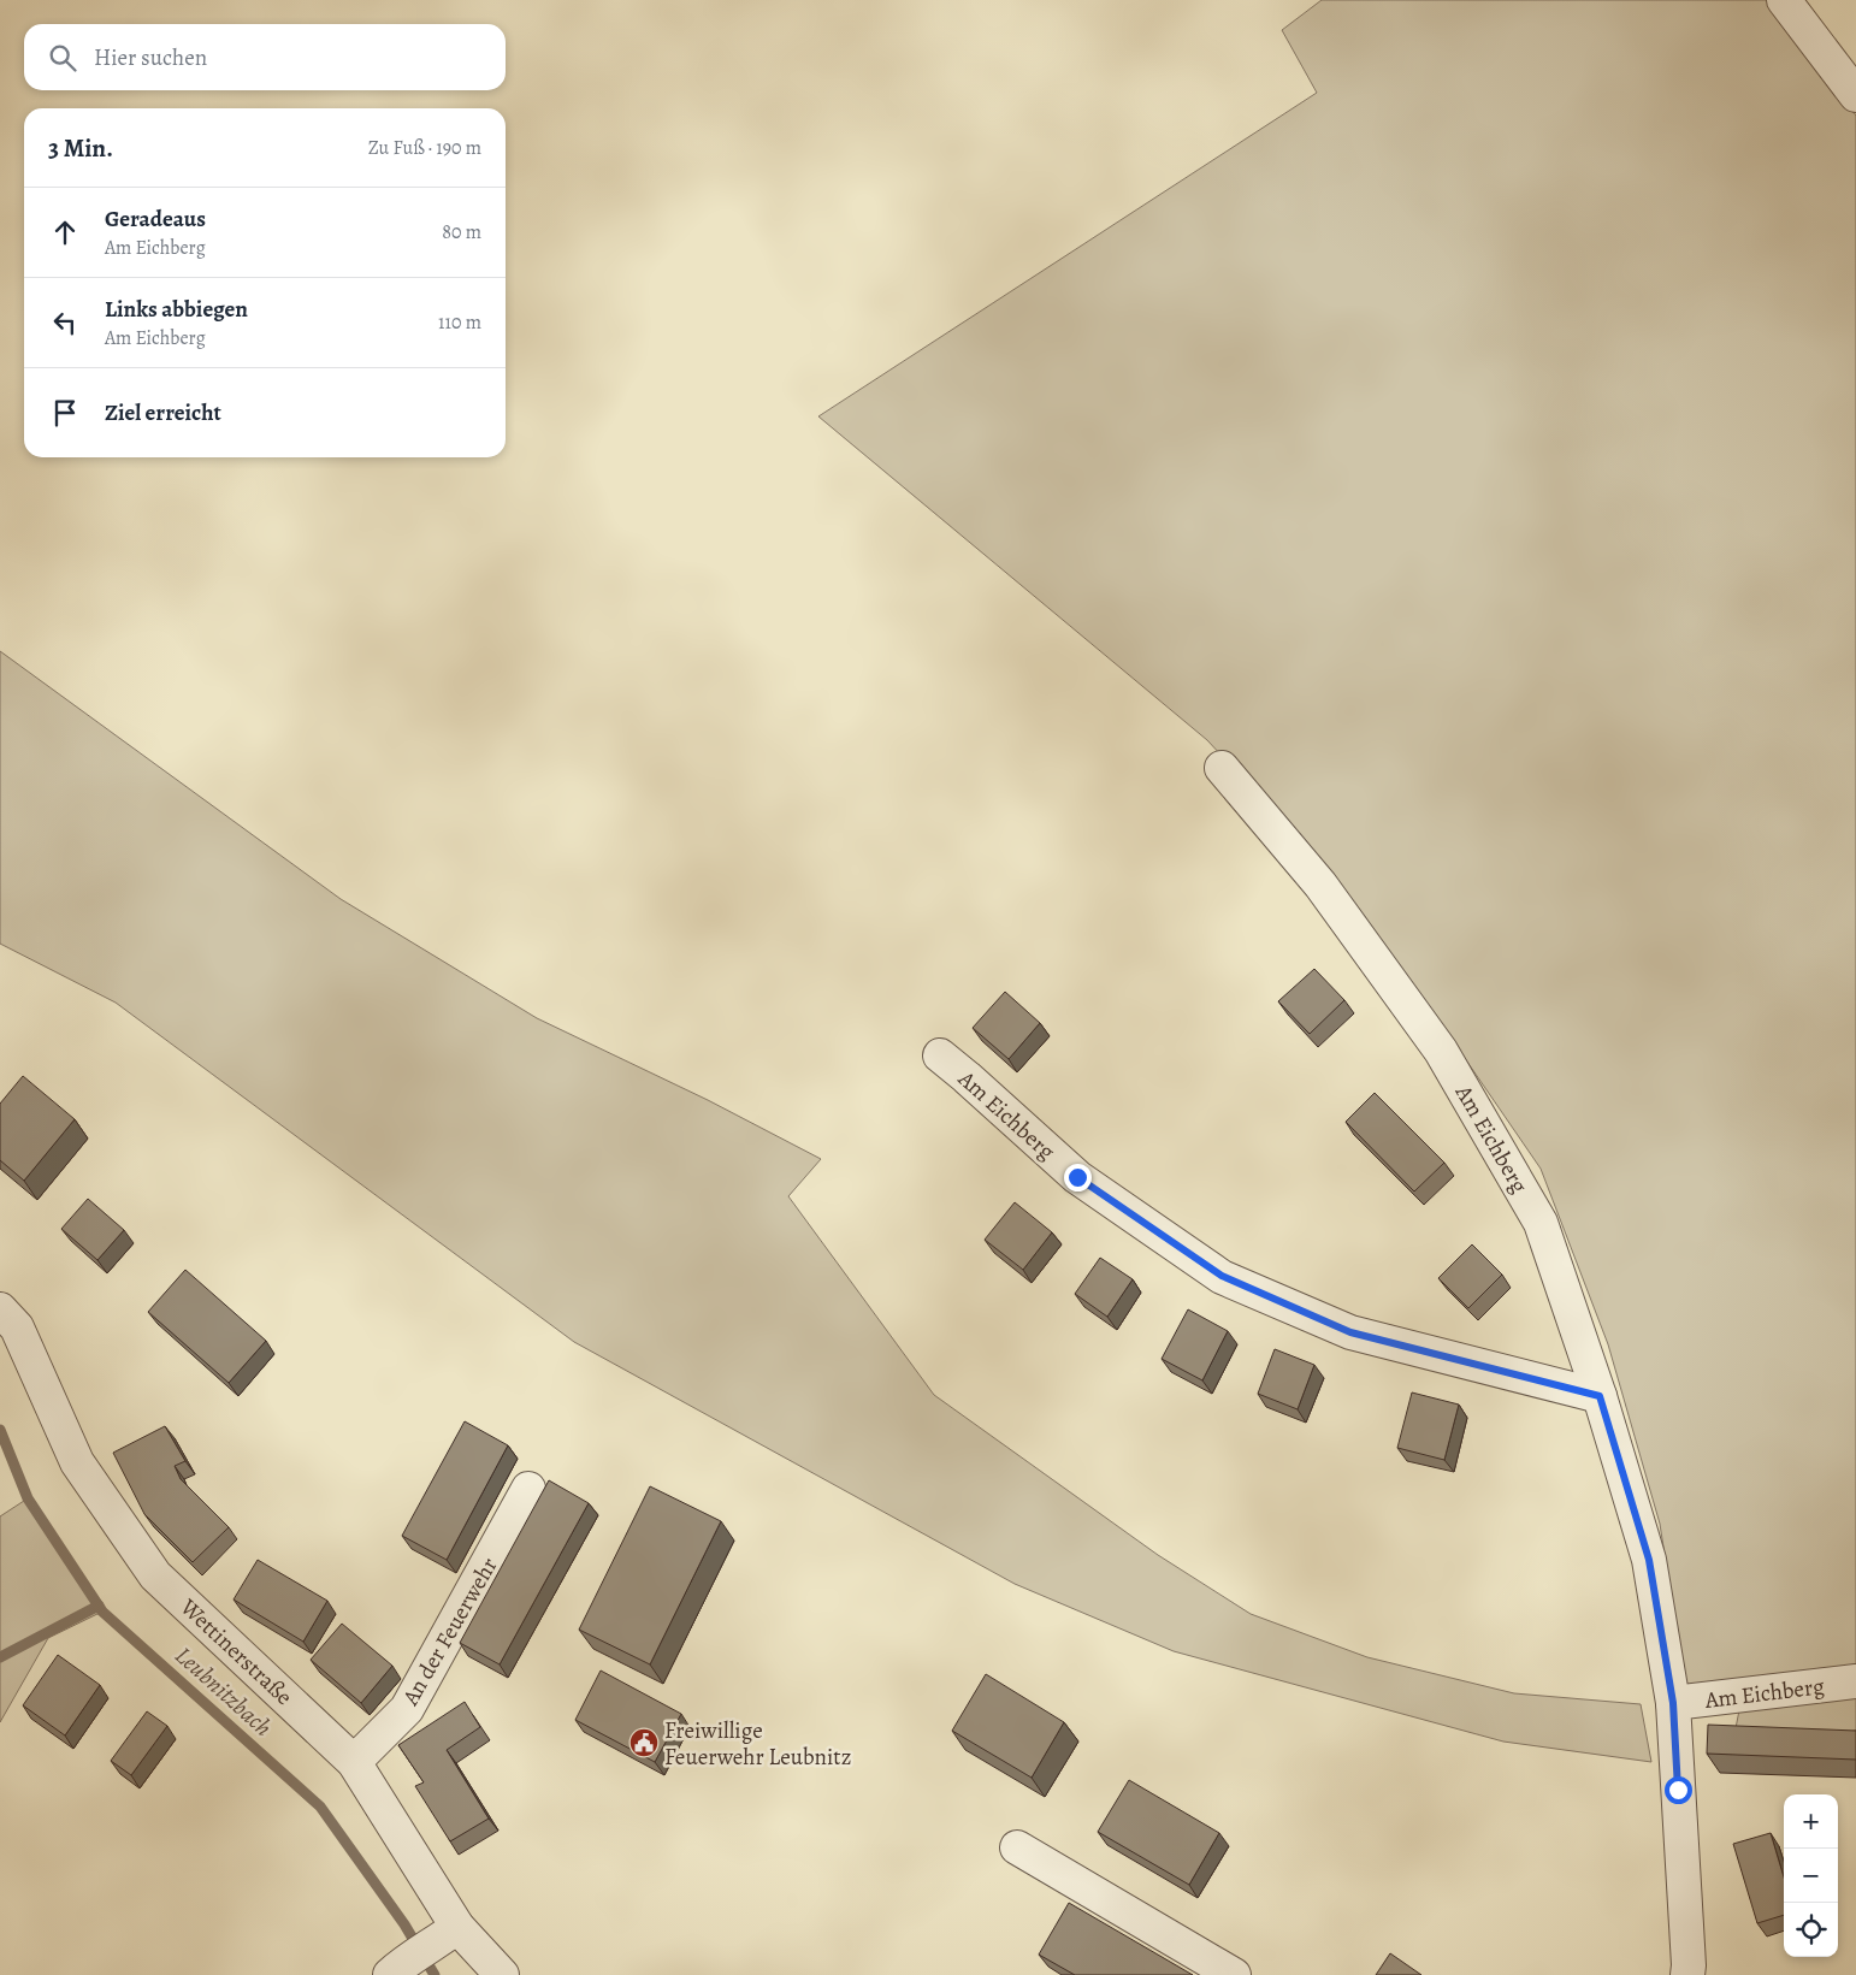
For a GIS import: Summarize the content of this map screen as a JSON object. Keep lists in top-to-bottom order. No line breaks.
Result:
{"streets":{"street":["Am Eichberg","An der Feuerwehr","Wettinerstraße"]},"crossings":[["An der Feuerwehr","Wettinerstraße"]],"water":["Leubnitzbach"],"places":{"public building":["Freiwillige Feuerwehr Leubnitz"]},"page":{"search":"Hier suchen","heading":["3 Min.","Zu Fuß · 190 m"],"list":[["Geradeaus","Am Eichberg","80 m"],["Links abbiegen","Am Eichberg","110 m"],"Ziel erreicht"],"map_buttons":["+","−"]}}
